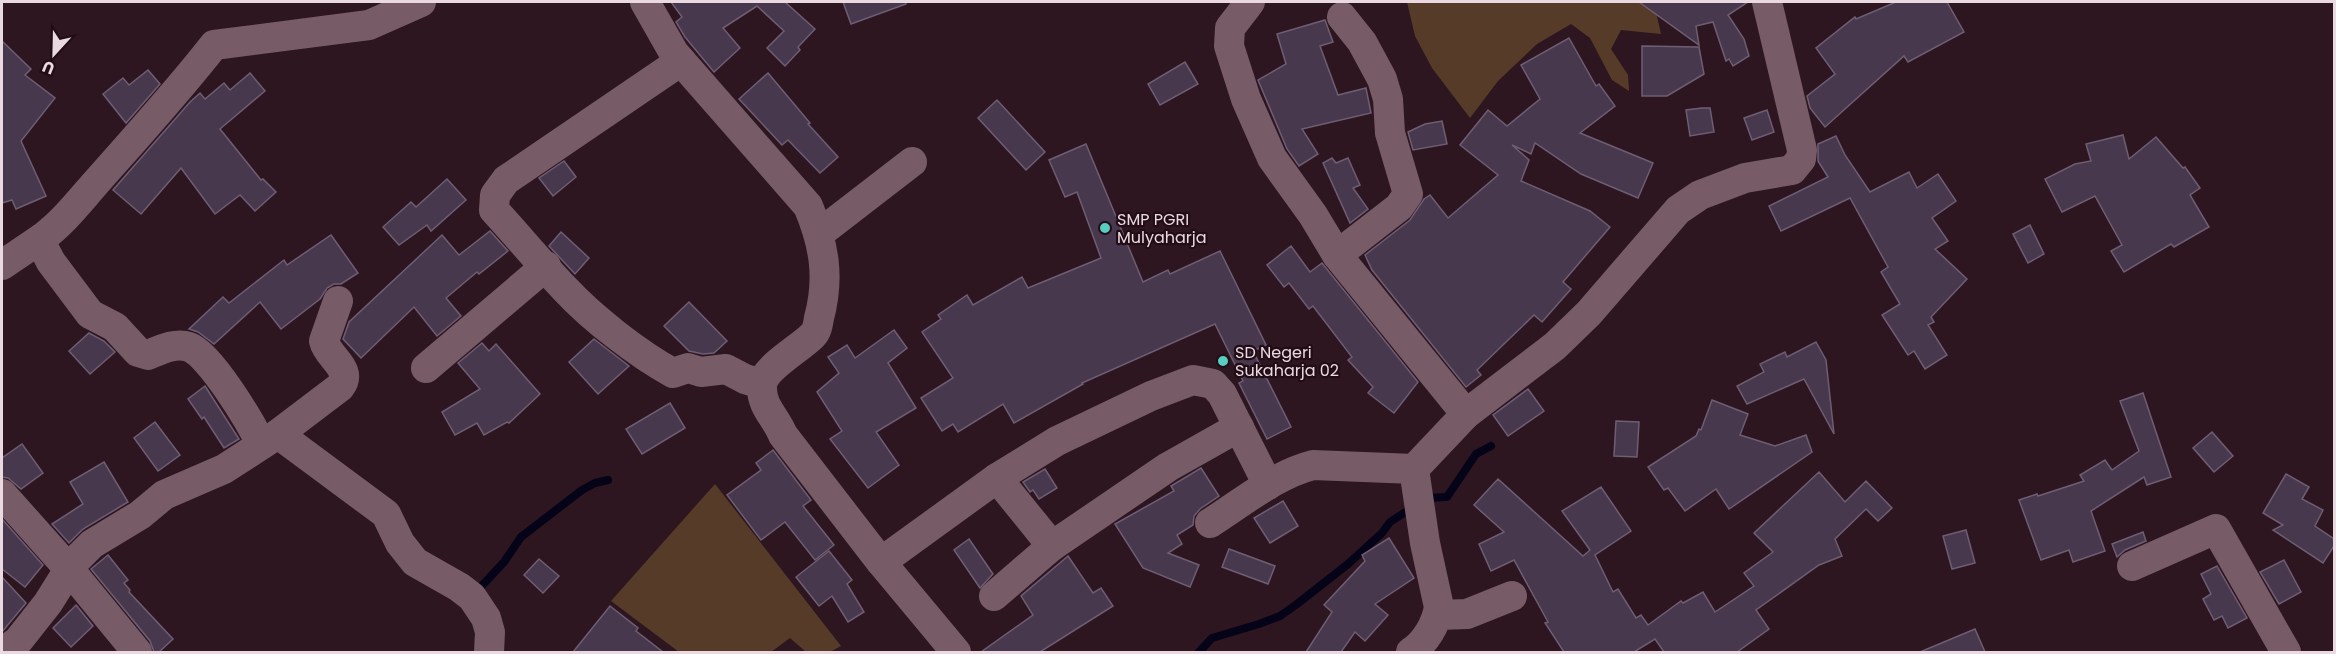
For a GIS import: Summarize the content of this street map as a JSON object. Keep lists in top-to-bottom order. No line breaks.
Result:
{"places":["SMP PGRI Mulyaharja","SD Negeri Sukaharja 02"],"north":"bottom"}
